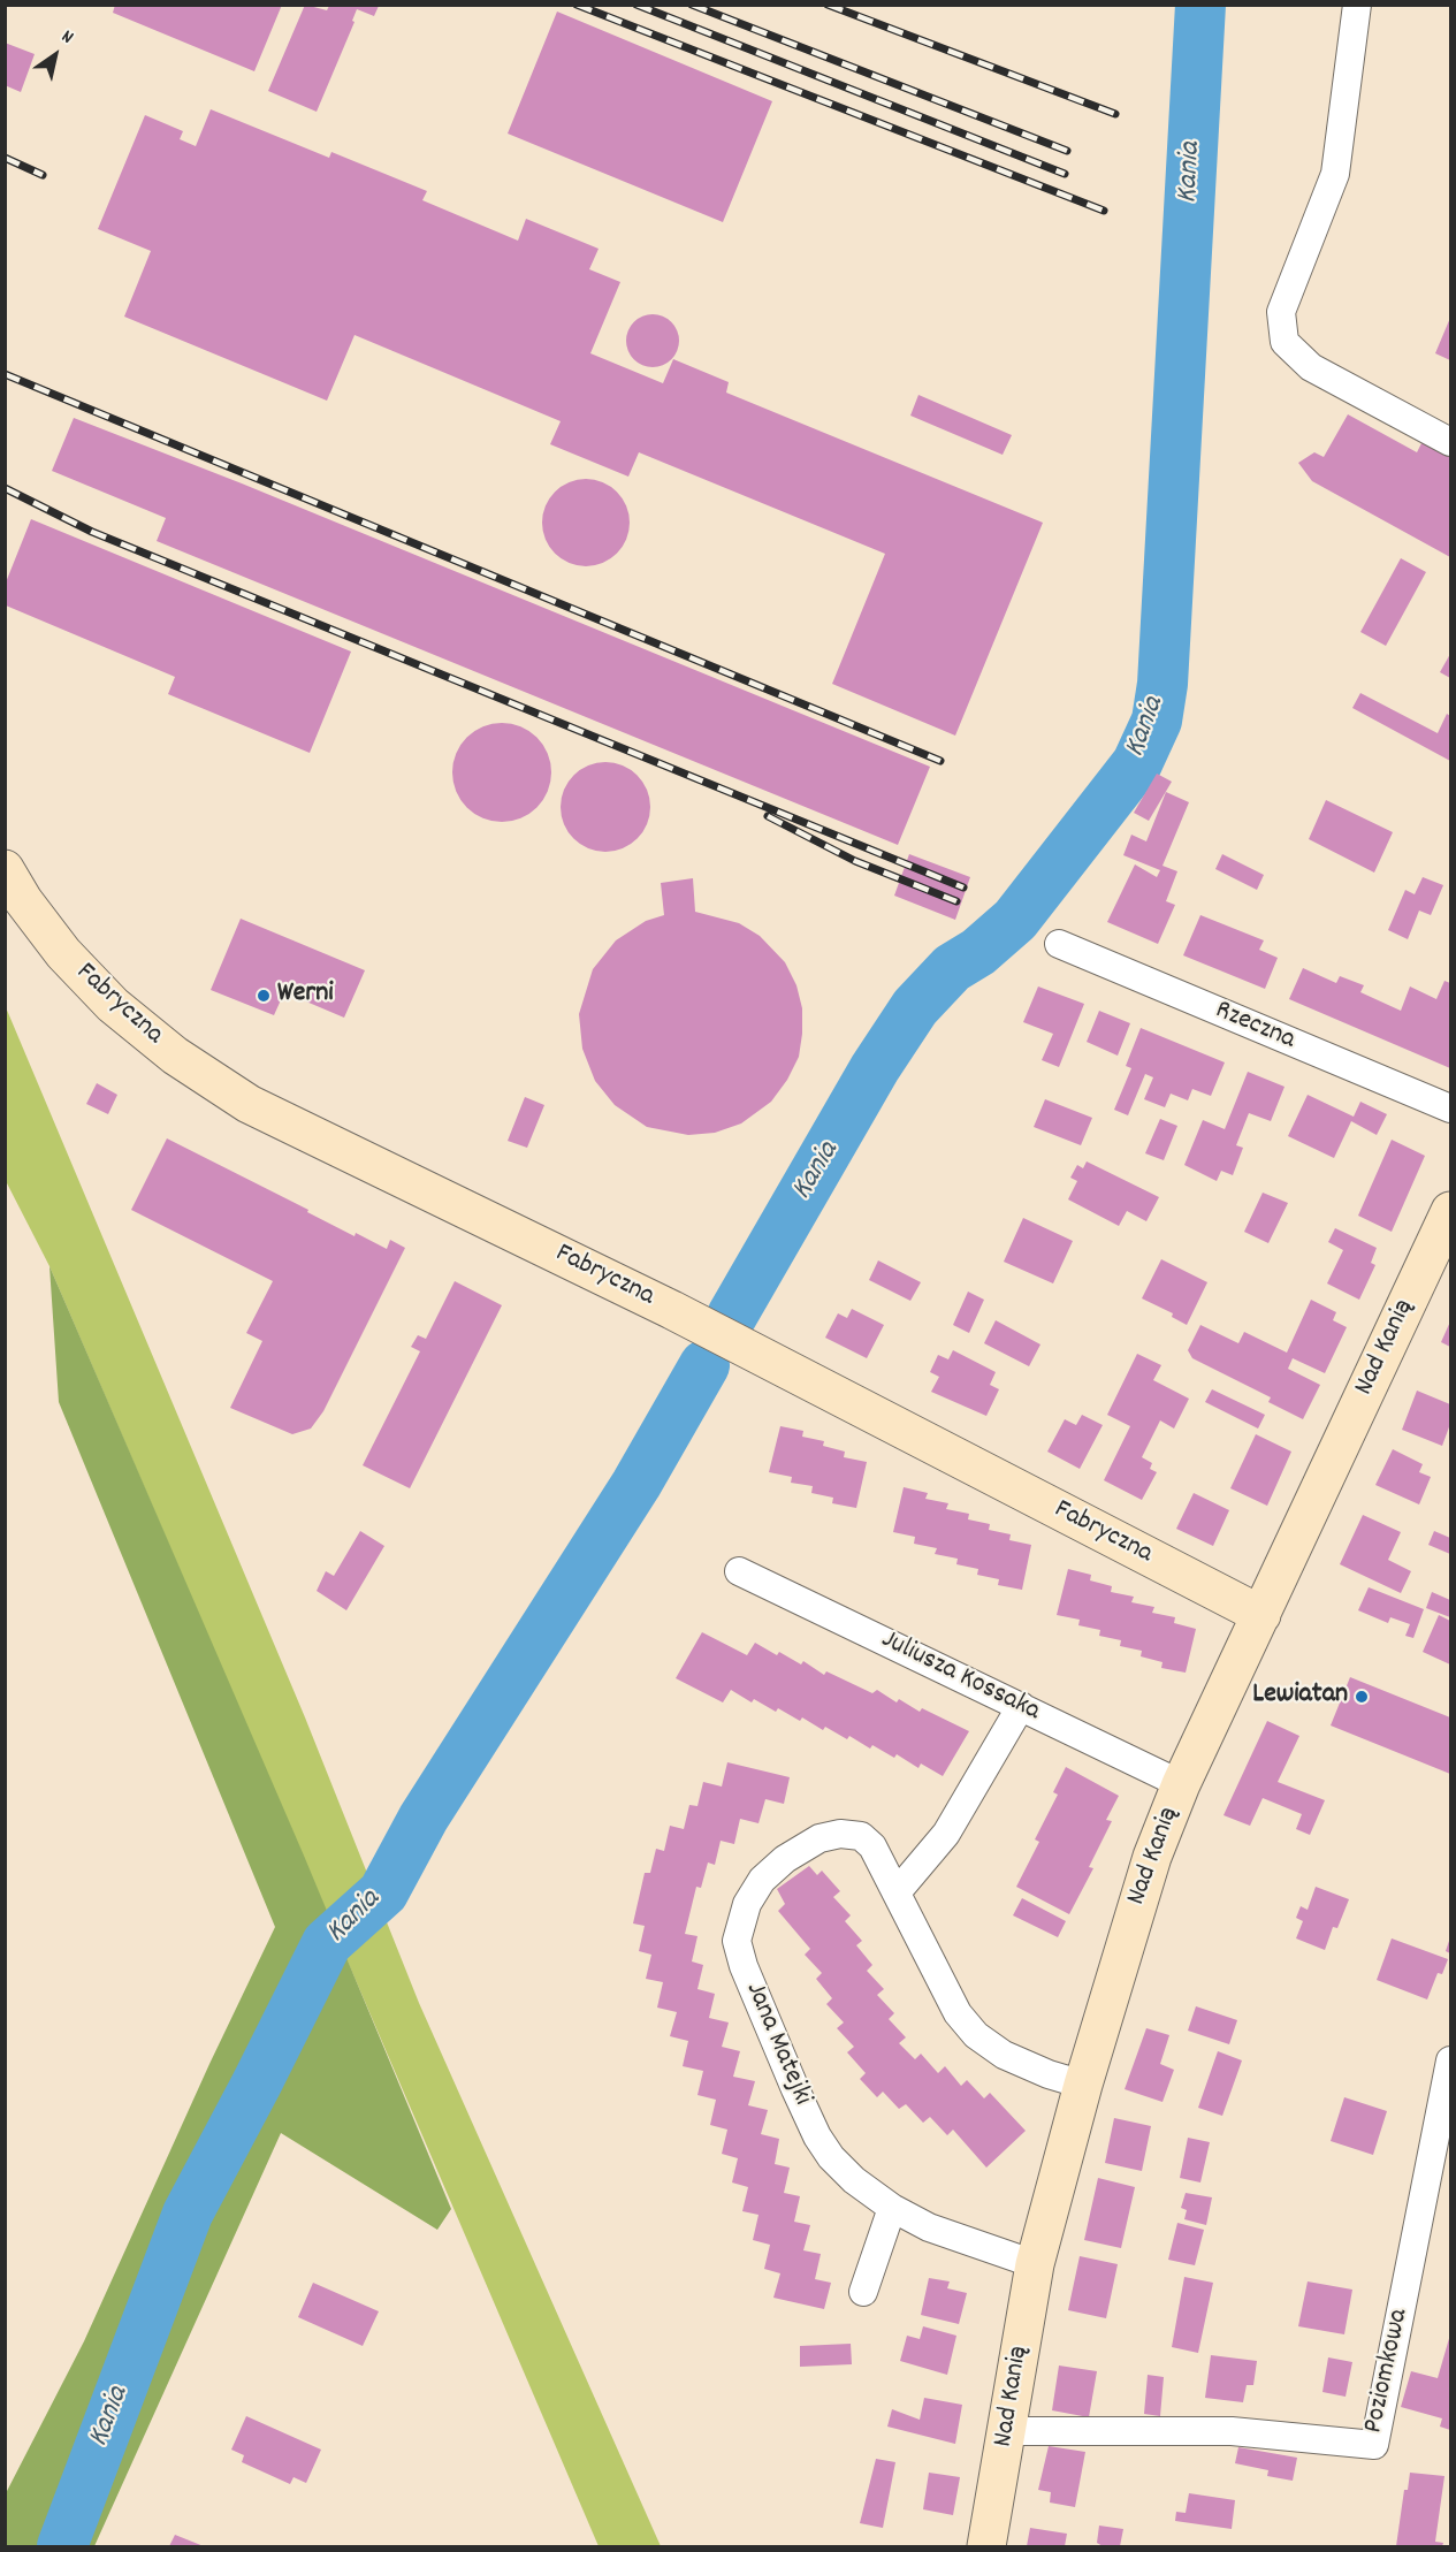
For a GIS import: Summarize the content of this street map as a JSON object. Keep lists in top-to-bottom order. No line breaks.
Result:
{"streets":{"street":["Fabryczna","Rzeczna","Nad Kanią","Juliusza Kossaka","Jana Matejki","Poziomkowa"]},"crossings":[["Fabryczna","Nad Kanią"],["Nad Kanią","Juliusza Kossaka"],["Nad Kanią","Jana Matejki"],["Nad Kanią","Poziomkowa"]],"water":["Kania"],"places":["Werni","Lewiatan"],"north":"top right"}
